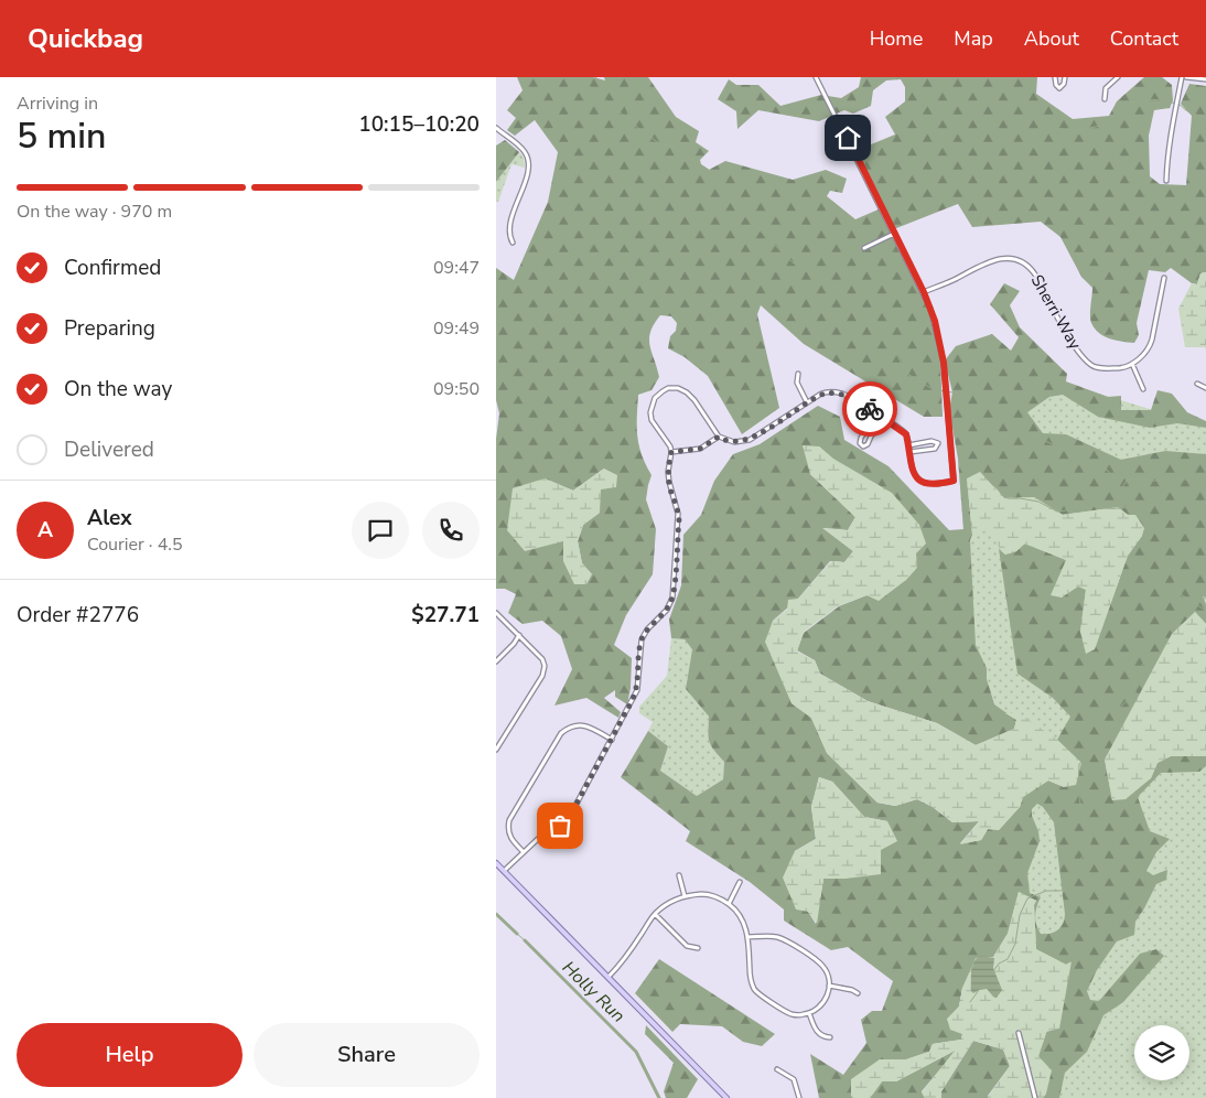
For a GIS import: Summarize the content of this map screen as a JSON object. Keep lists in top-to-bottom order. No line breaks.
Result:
{"streets":{"street":["Sherri Way"]},"water":["Holly Run"],"page":{"header":"Quickbag","nav":["Home","Map","About","Contact"],"heading":["5 min","Arriving in","10:15–10:20"],"panel":["Alex","Courier · 4.5","Order #2776","$27.71"],"bar":"On the way · 970 m","list":[["Confirmed","09:47"],["Preparing","09:49"],["On the way","09:50"],"Delivered"],"round":"A","buttons":["Help","Share"]}}
